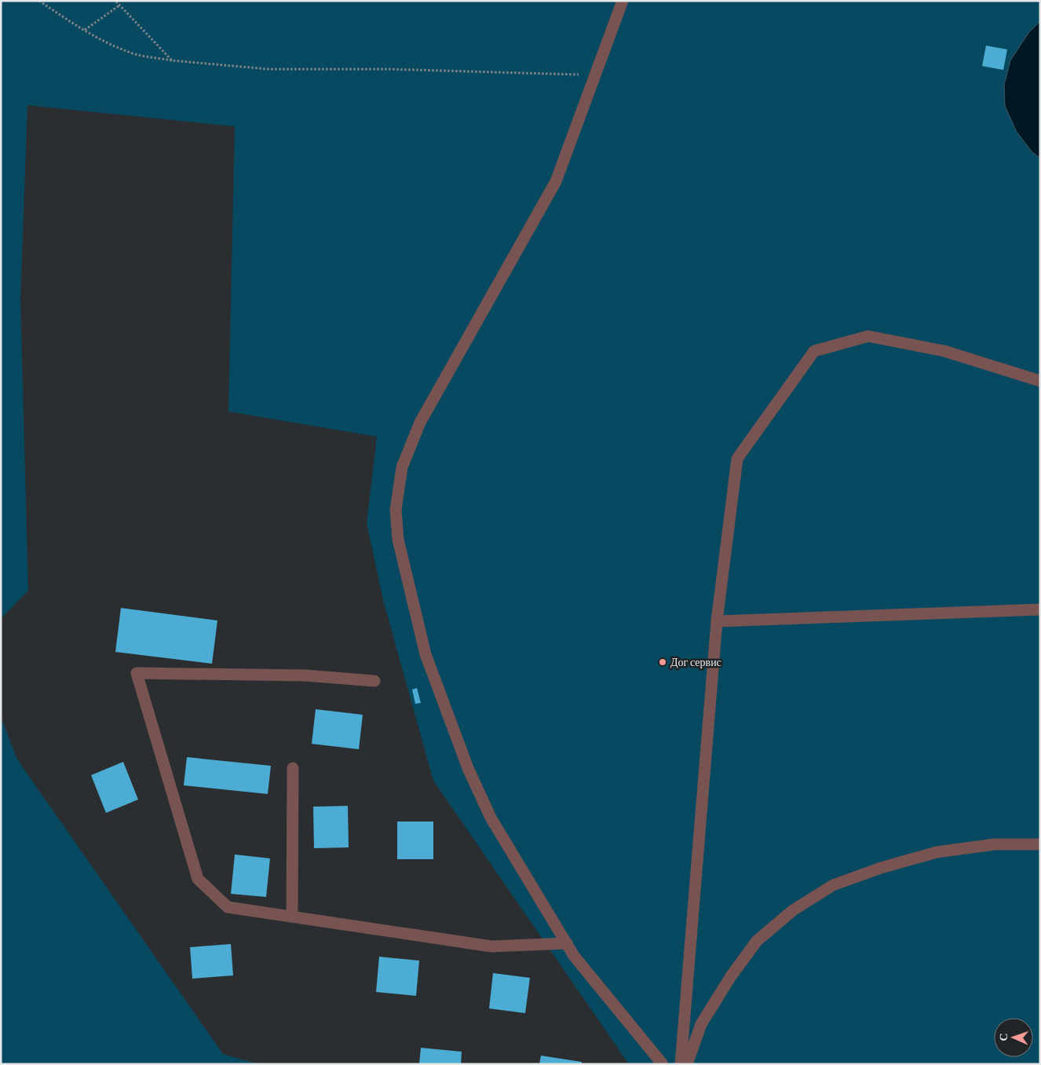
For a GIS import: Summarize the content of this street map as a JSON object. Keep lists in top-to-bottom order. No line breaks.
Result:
{"places":["Дог сервис"],"north":"left"}
